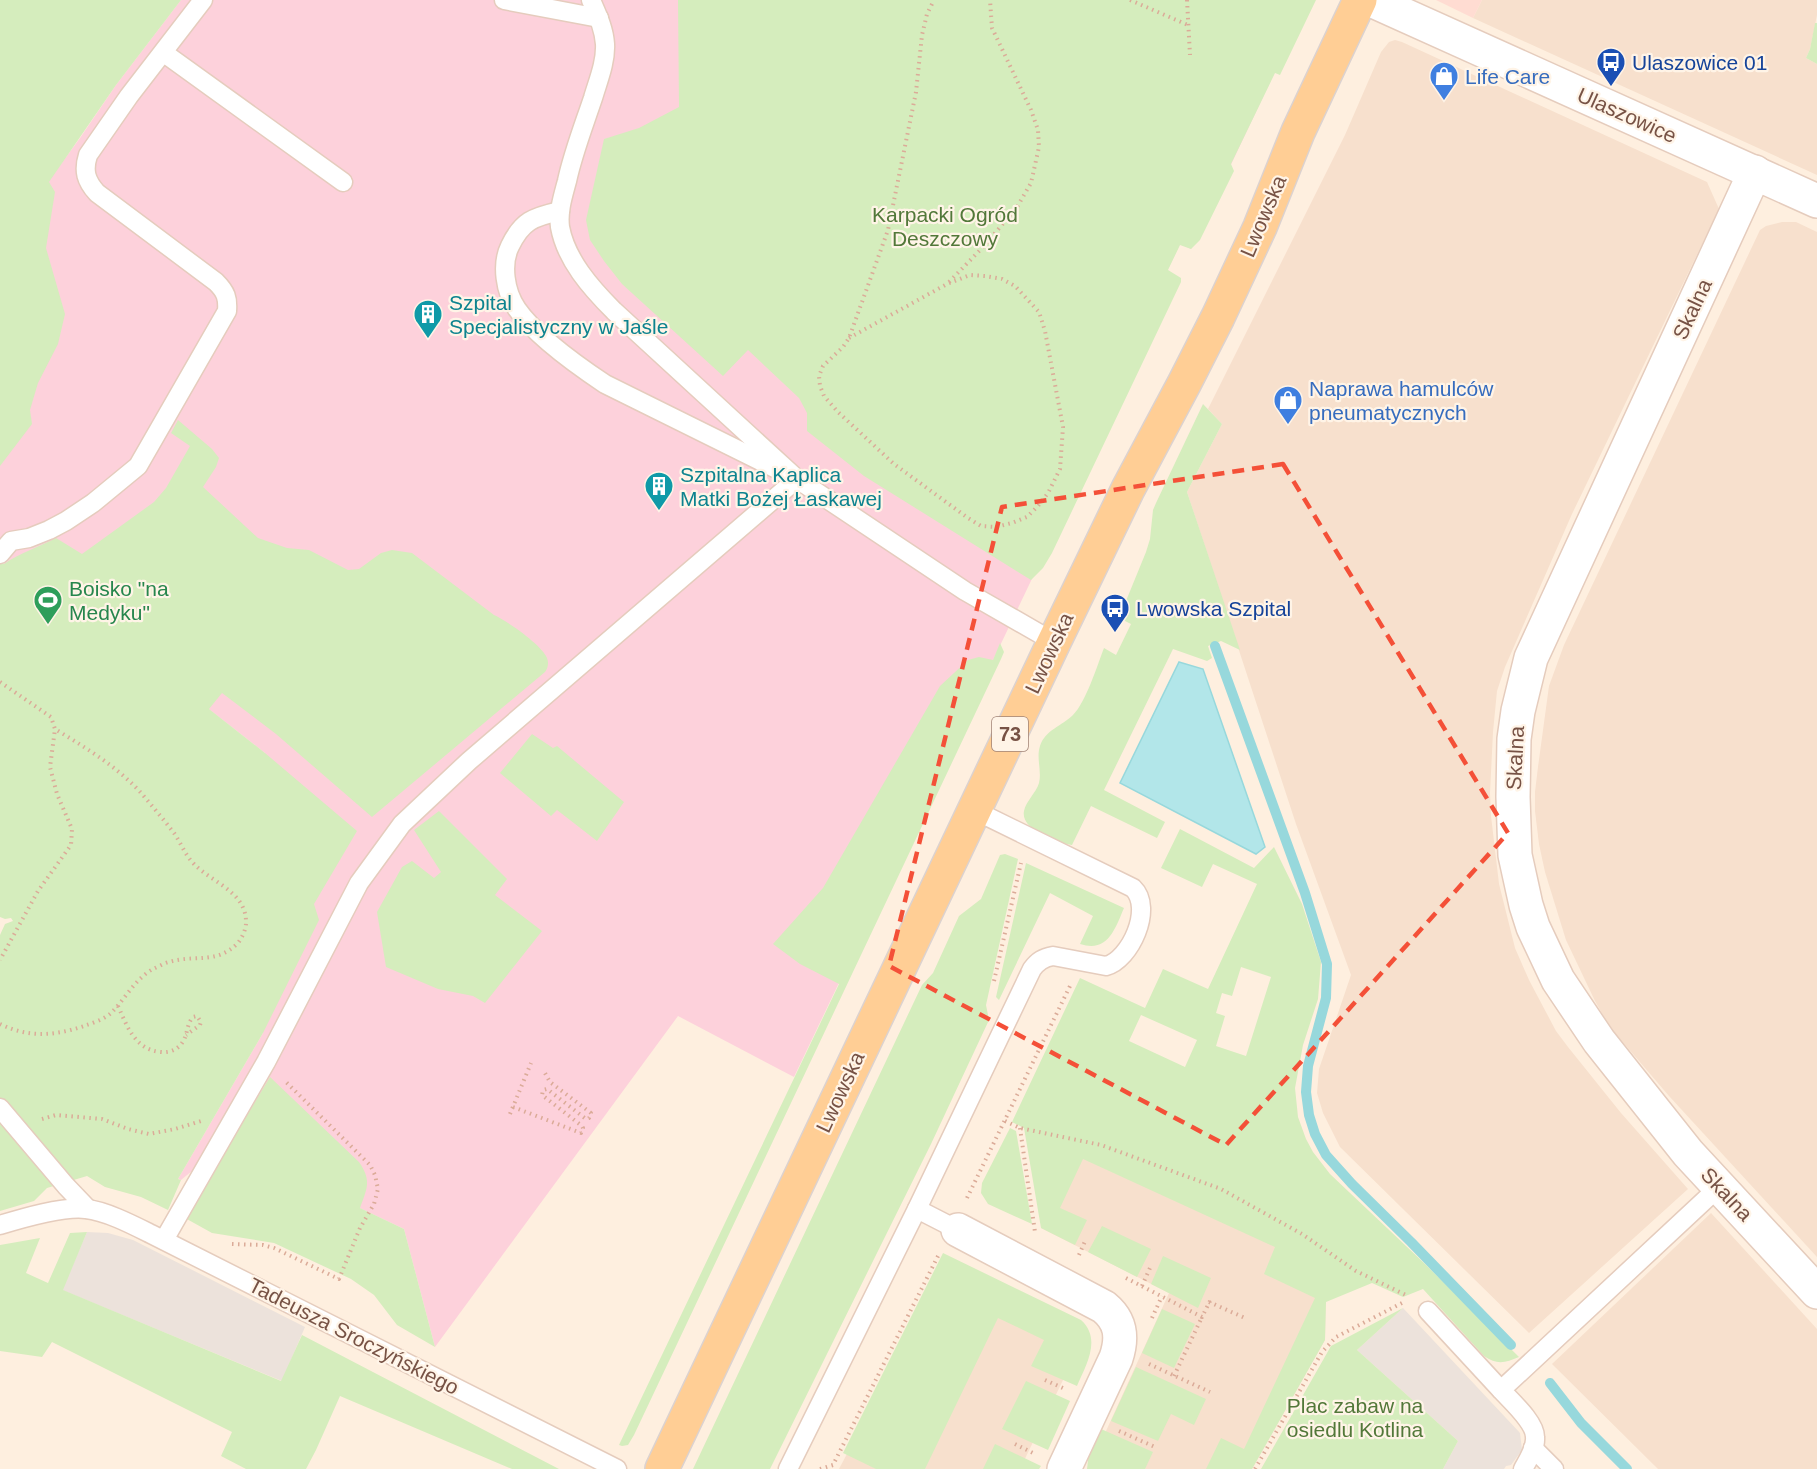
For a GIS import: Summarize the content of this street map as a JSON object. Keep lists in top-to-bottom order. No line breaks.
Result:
{"streets":{"main road":["Lwowska","73"],"street":["Ulaszowice","Skalna"],"lane":["Tadeusza Sroczyńskiego"]},"crossings":[["Ulaszowice","Skalna"]],"parks":["Karpacki Ogród Deszczowy","Plac zabaw na osiedlu Kotlina"],"places":{"bus stop":["Ulaszowice 01","Lwowska Szpital"],"shop":["Life Care","Naprawa hamulców pneumatycznych"],"building":["Szpital Specjalistyczny w Jaśle","Szpitalna Kaplica Matki Bożej Łaskawej"],"sports":["Boisko \"na Medyku\""]}}
